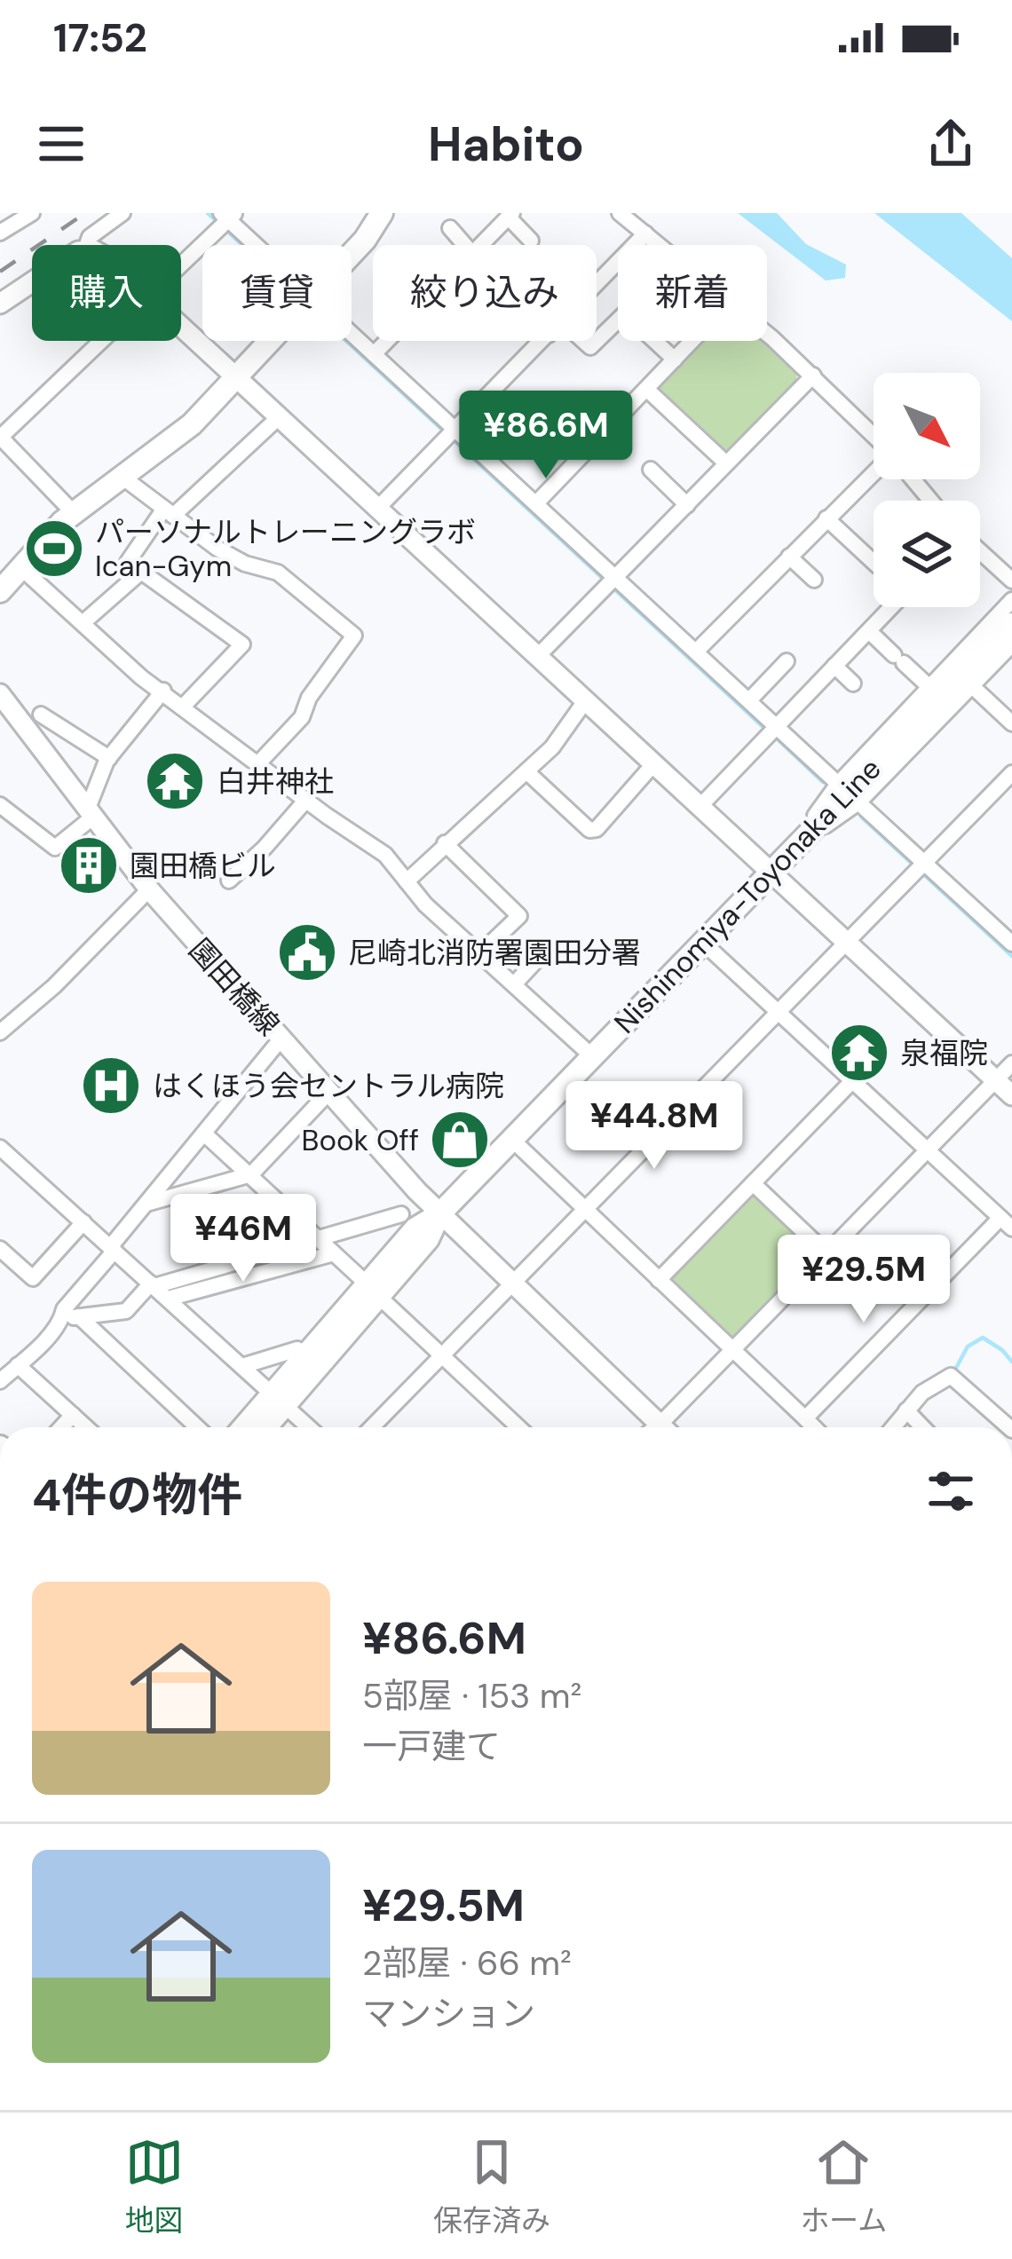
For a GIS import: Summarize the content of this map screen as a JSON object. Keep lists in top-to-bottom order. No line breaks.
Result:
{"streets":{"main road":["Nishinomiya-Toyonaka Line"],"street":["園田橋線"]},"crossings":[["Nishinomiya-Toyonaka Line","園田橋線"]],"places":{"sports":["パーソナルトレーニングラボ Ican-Gym"],"temple":["白井神社","泉福院"],"building":["園田橋ビル"],"public building":["尼崎北消防署園田分署"],"hospital":["はくほう会セントラル病院"],"shop":["Book Off"]},"north":"bottom right","page":{"status":"17:52","header":"Habito","chip":["購入","賃貸","絞り込み","新着"],"price":["¥86.6M","¥44.8M","¥46M","¥29.5M"],"heading":"4件の物件","list":[{"name":"¥86.6M","note":"5部屋 · 153 m² · 一戸建て"},{"name":"¥29.5M","note":"2部屋 · 66 m² · マンション"}],"tabs":["地図","保存済み","ホーム"]}}
